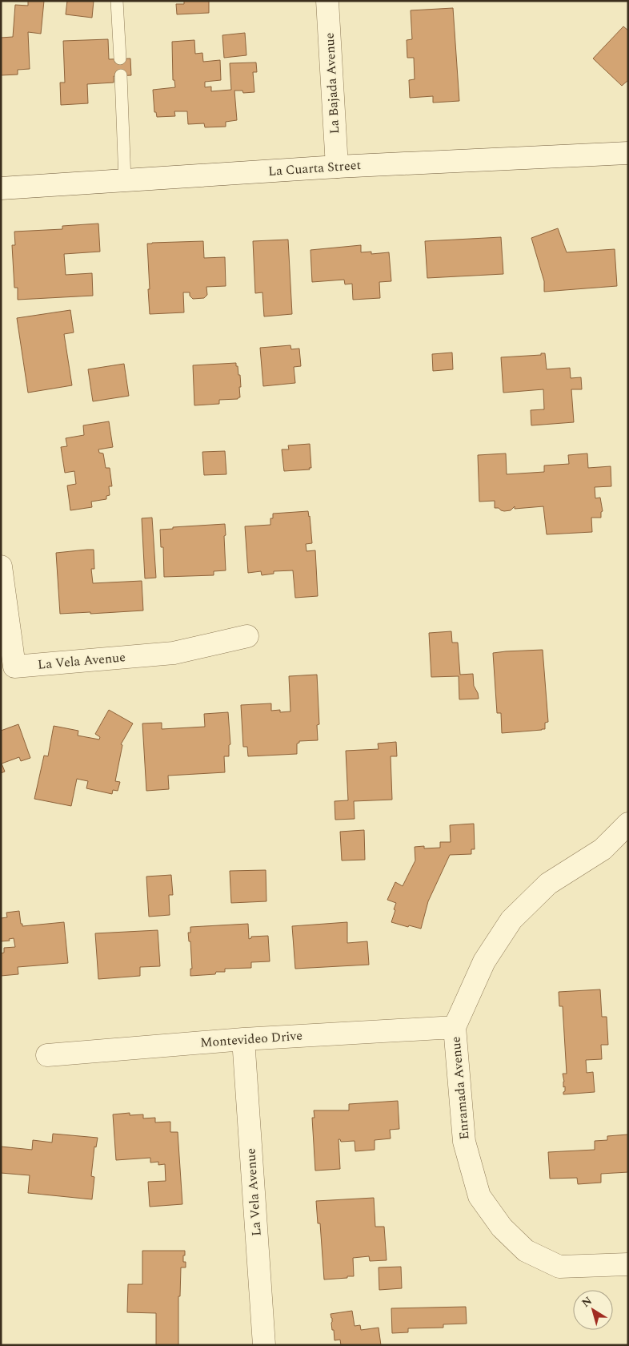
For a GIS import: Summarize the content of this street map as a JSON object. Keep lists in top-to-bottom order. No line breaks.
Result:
{"streets":{"street":["La Bajada Avenue","La Cuarta Street","La Vela Avenue","Montevideo Drive","Enramada Avenue"]},"crossings":[["La Bajada Avenue","La Cuarta Street"],["La Vela Avenue","Montevideo Drive"],["Montevideo Drive","Enramada Avenue"]],"north":"top left"}
